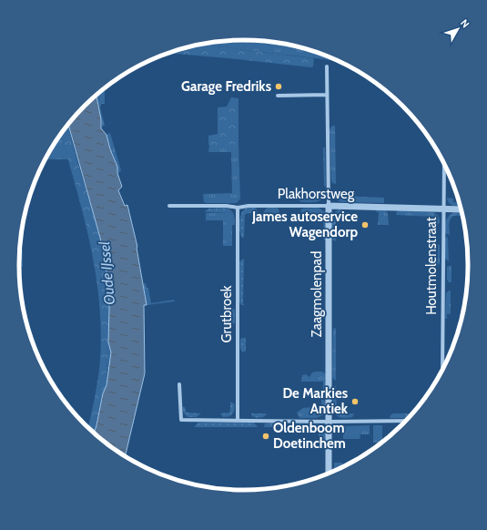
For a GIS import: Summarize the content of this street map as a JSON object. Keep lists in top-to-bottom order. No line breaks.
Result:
{"streets":{"street":["Plakhorstweg","Houtmolenstraat","Zaagmolenpad","Grutbroek"]},"crossings":[["Plakhorstweg","Houtmolenstraat"],["Plakhorstweg","Zaagmolenpad"],["Plakhorstweg","Grutbroek"]],"water":["Oude IJssel"],"places":["Garage Fredriks","James autoservice Wagendorp","De Markies Antiek","Oldenboom Doetinchem"],"north":"top right"}
